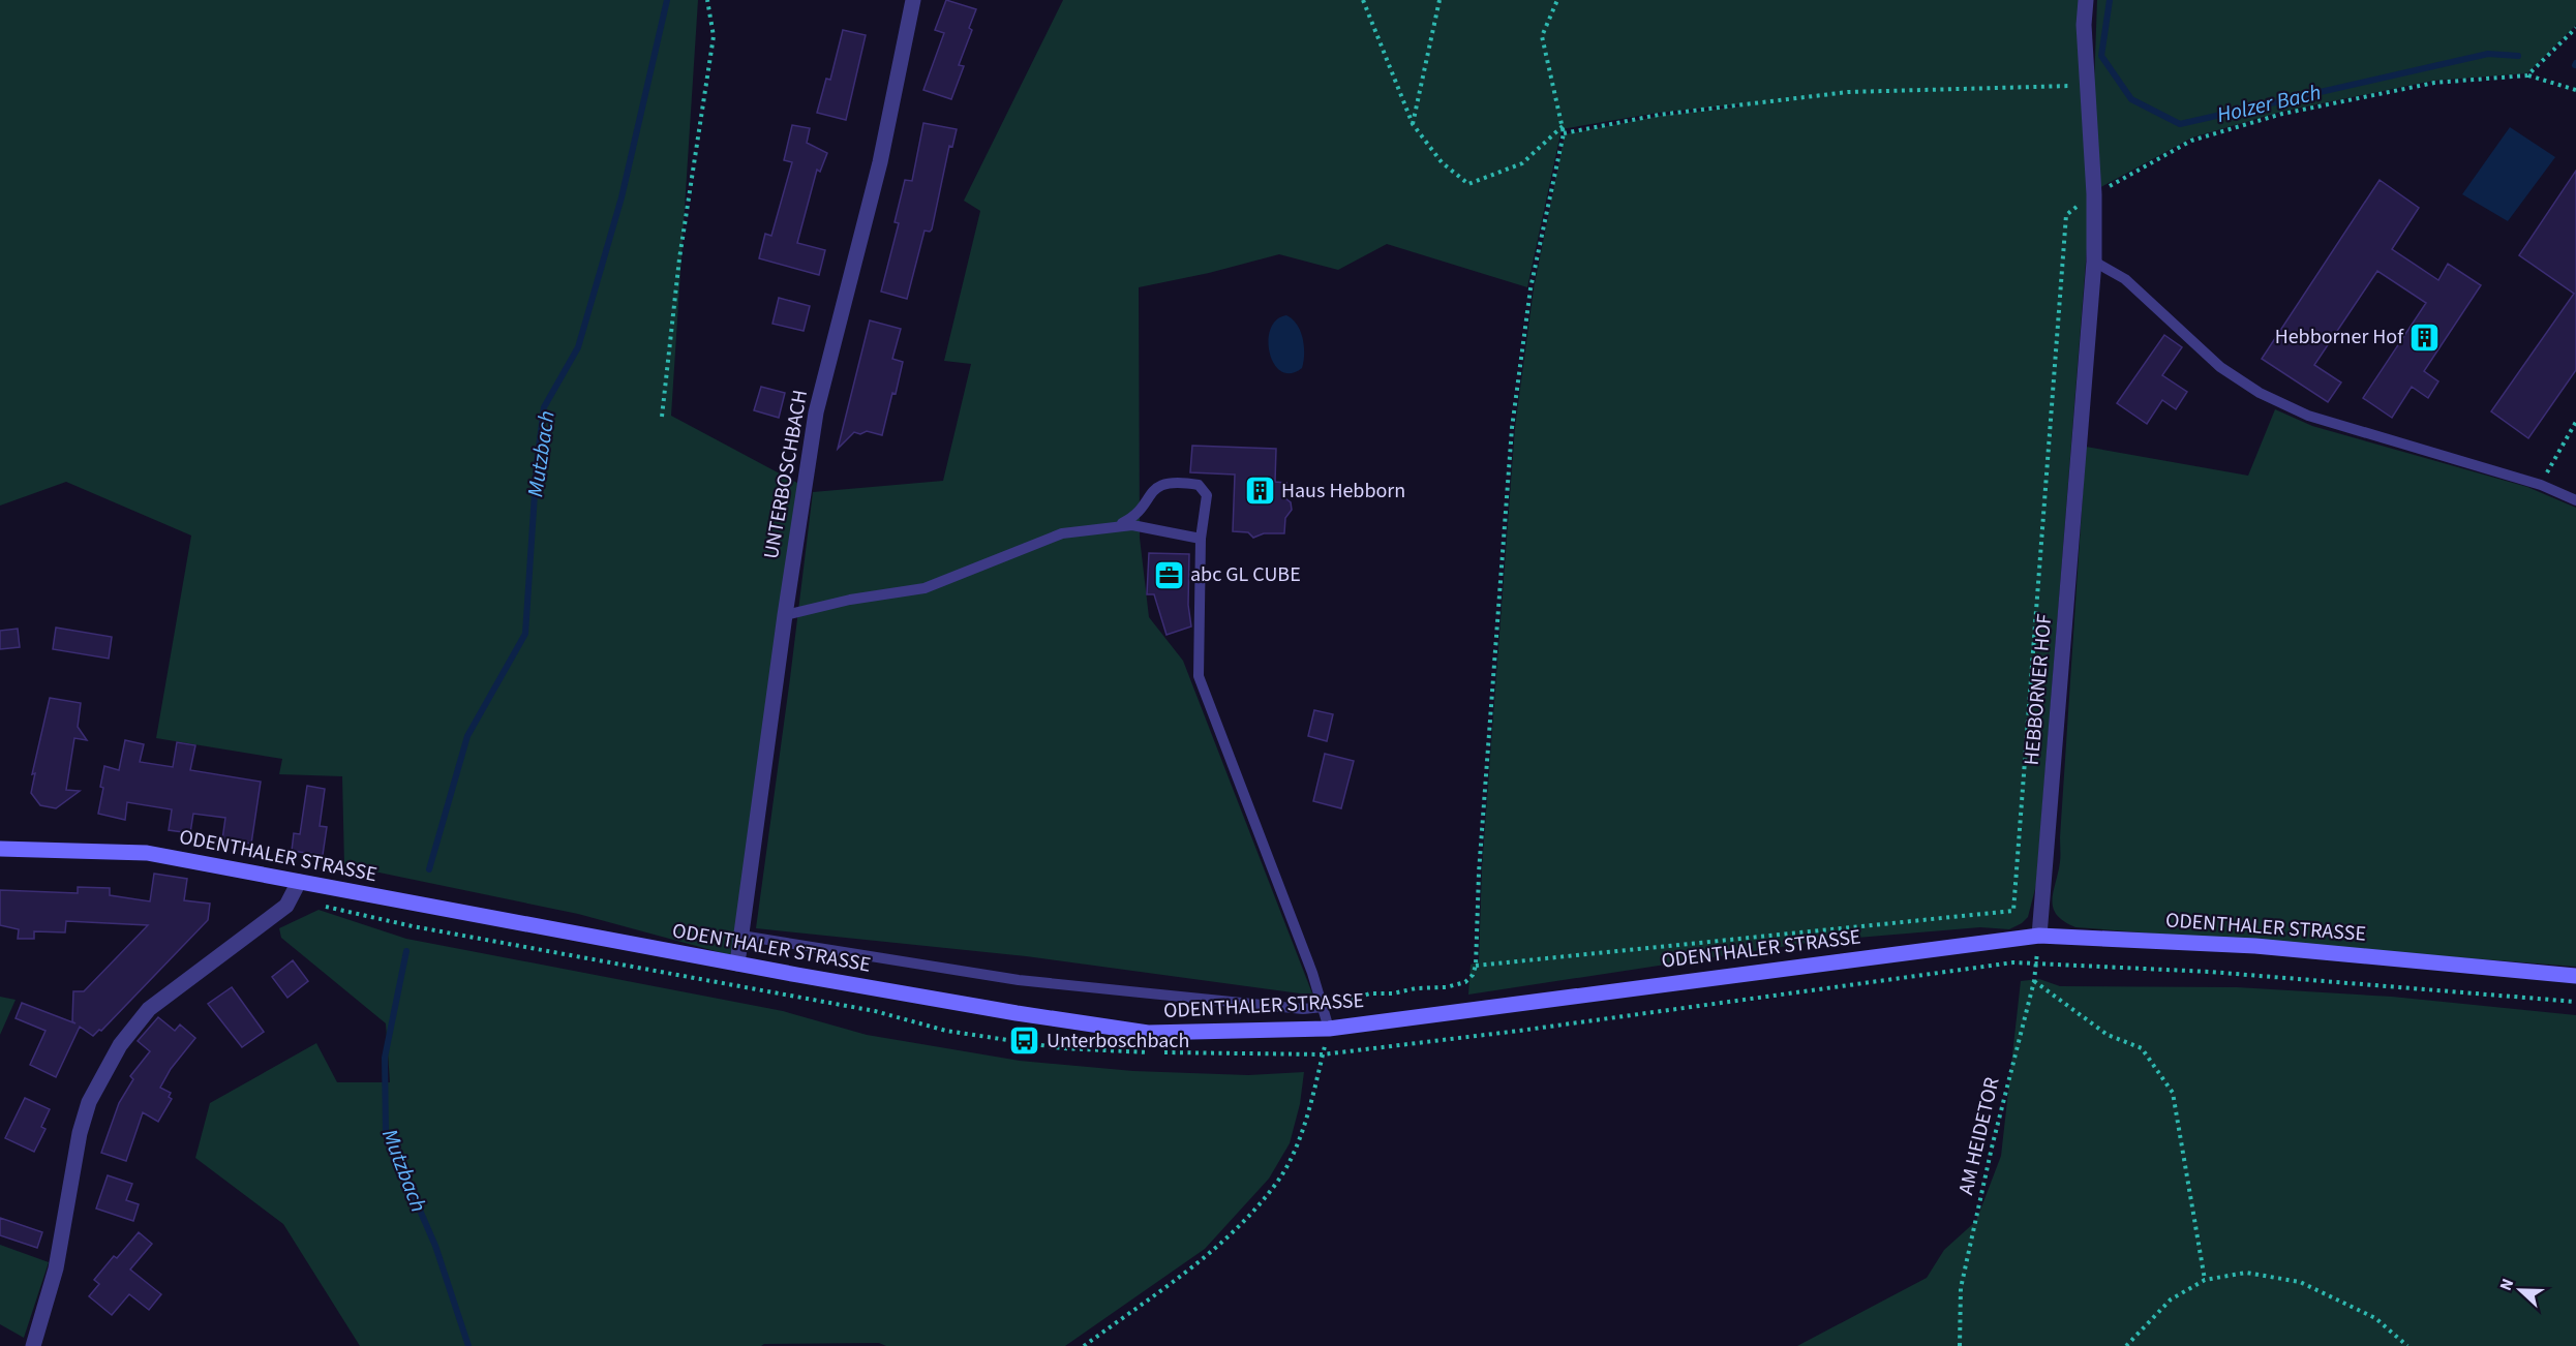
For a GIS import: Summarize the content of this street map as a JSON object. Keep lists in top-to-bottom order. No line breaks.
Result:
{"streets":{"main road":["ODENTHALER STRASSE"],"street":["UNTERBOSCHBACH","HEBBORNER HOF"],"path":["AM HEIDETOR"]},"crossings":[["UNTERBOSCHBACH","ODENTHALER STRASSE"],["HEBBORNER HOF","ODENTHALER STRASSE"],["HEBBORNER HOF","AM HEIDETOR"],["ODENTHALER STRASSE","AM HEIDETOR"]],"water":["Holzer Bach","Mutzbach"],"places":{"building":["Hebborner Hof","Haus Hebborn"],"office":["abc GL CUBE"],"bus stop":["Unterboschbach"]},"north":"left"}
